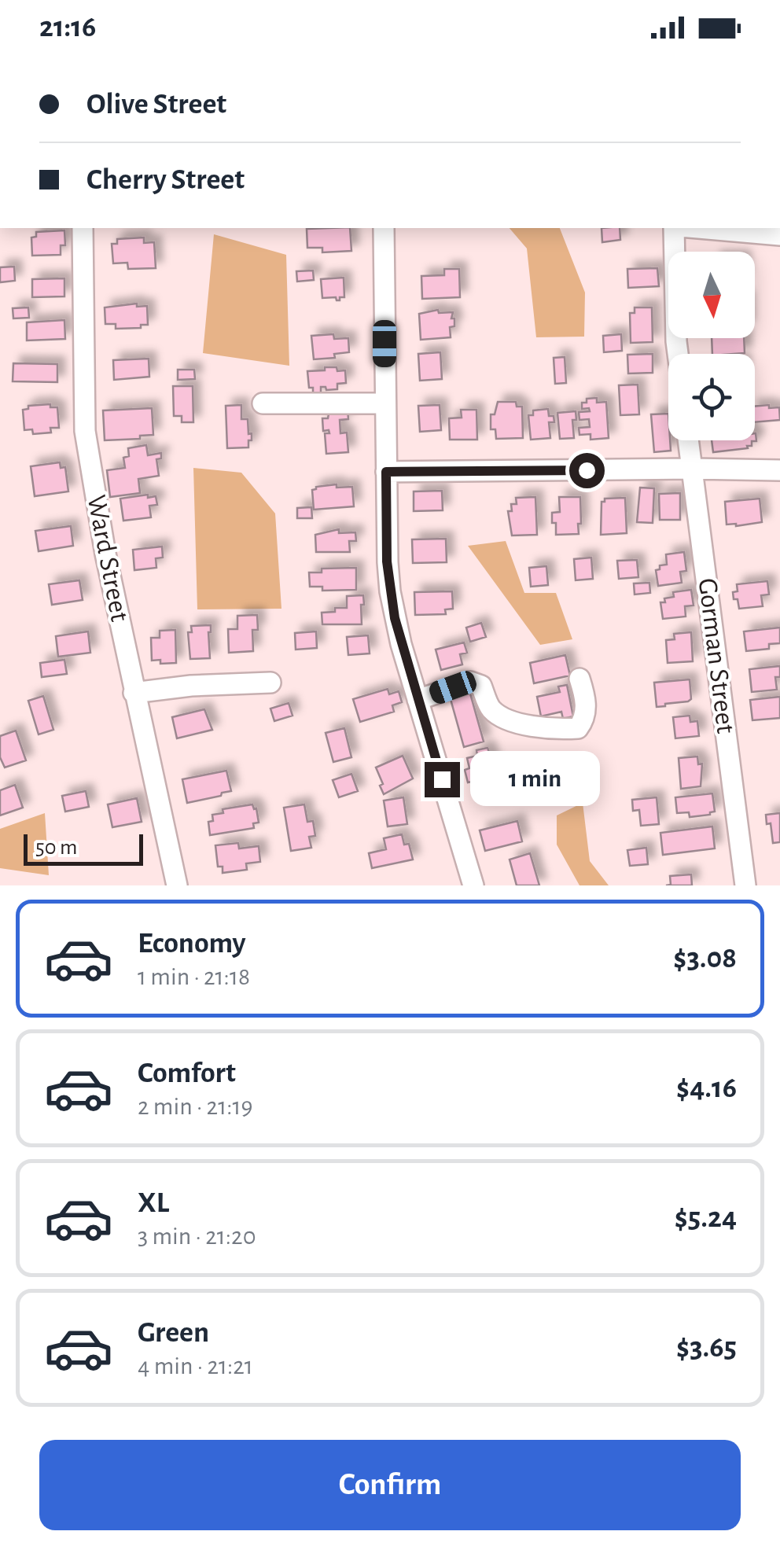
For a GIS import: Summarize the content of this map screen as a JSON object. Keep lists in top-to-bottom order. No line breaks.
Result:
{"streets":{"street":["Ward Street","Gorman Street"]},"scale_bar":"50 m","north":"bottom","page":{"status":"21:16","banner":["Olive Street","Cherry Street"],"bubble":"1 min","scale":"50 m","list":[{"name":"Economy","note":"1 min · 21:18","value":"$3.08"},{"name":"Comfort","note":"2 min · 21:19","value":"$4.16"},{"name":"XL","note":"3 min · 21:20","value":"$5.24"},{"name":"Green","note":"4 min · 21:21","value":"$3.65"}],"buttons":"Confirm"}}
